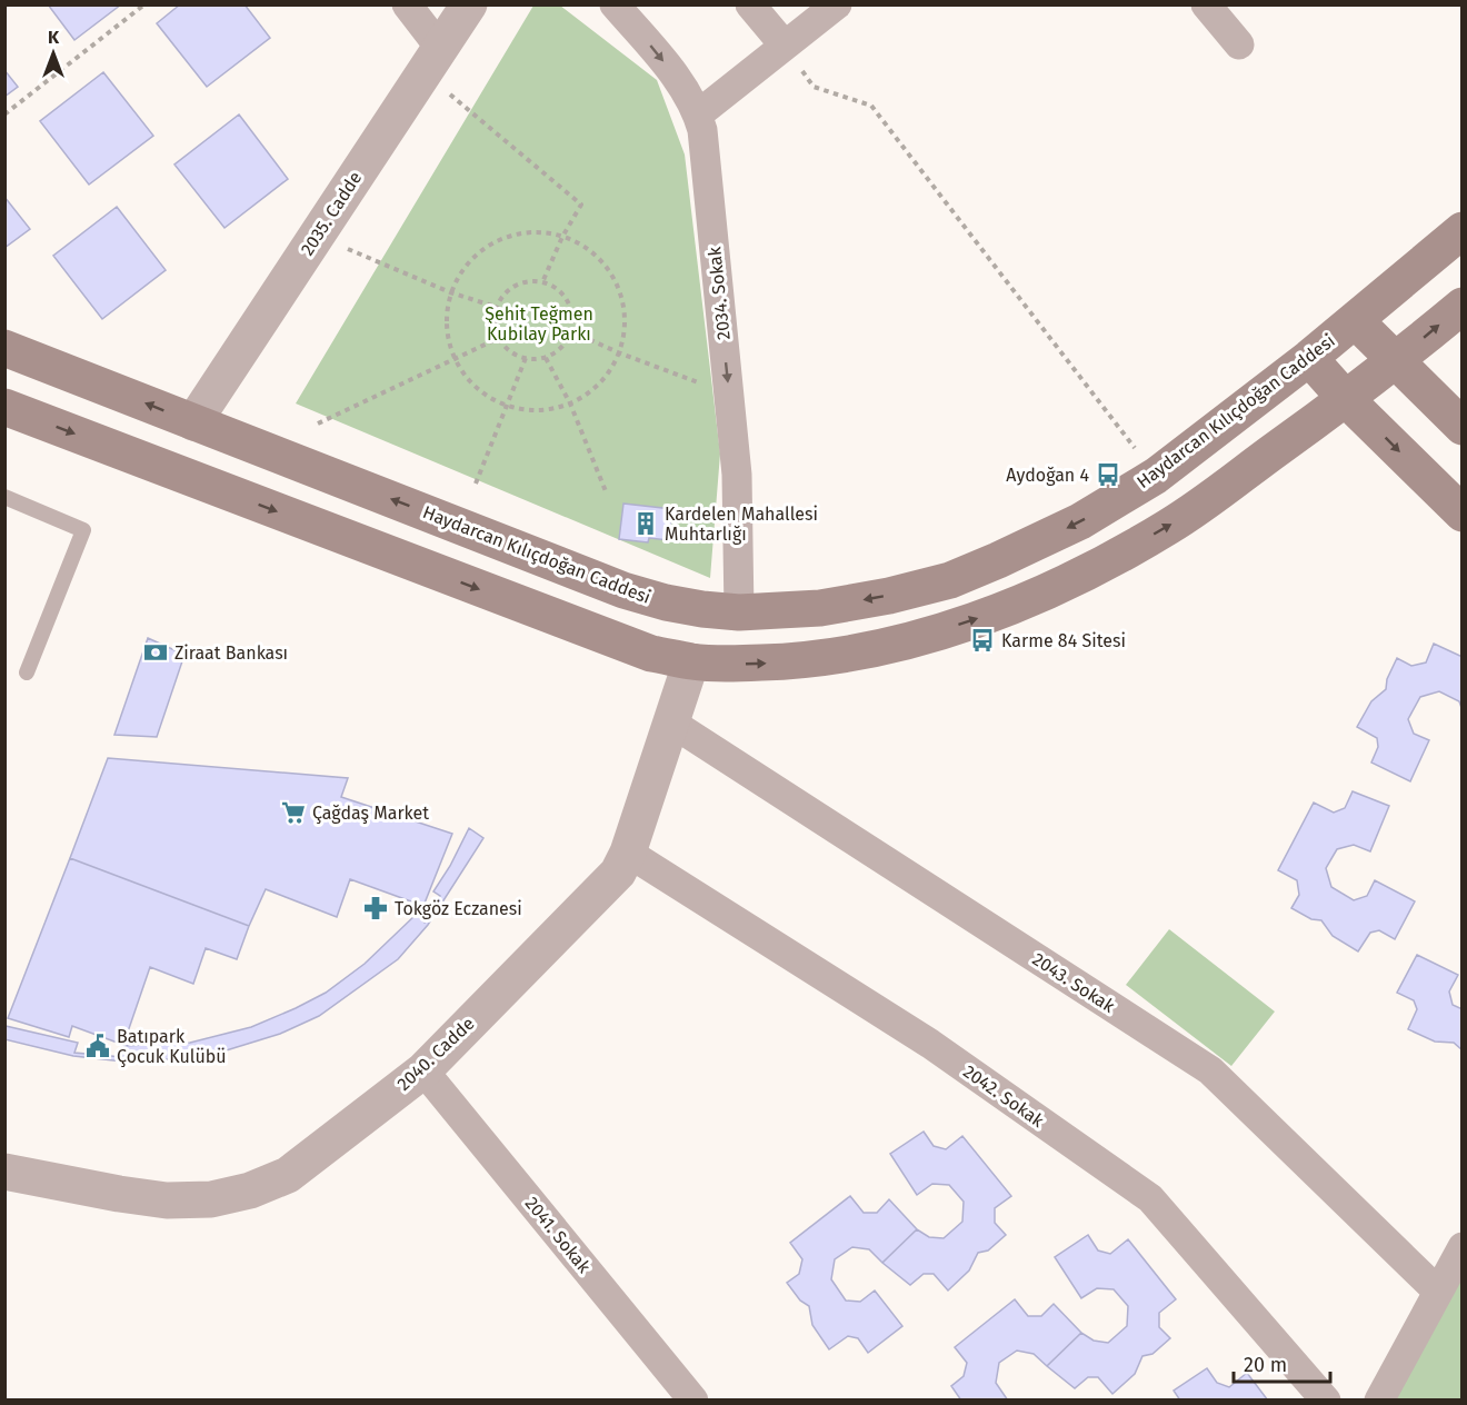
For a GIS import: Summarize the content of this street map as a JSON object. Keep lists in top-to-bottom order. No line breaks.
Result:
{"streets":{"main road":["Haydarcan Kılıçdoğan Caddesi"],"street":["2035. Cadde","2034. Sokak","2043. Sokak","2040. Cadde","2042. Sokak","2041. Sokak"]},"crossings":[["2035. Cadde","Haydarcan Kılıçdoğan Caddesi"],["2034. Sokak","Haydarcan Kılıçdoğan Caddesi"],["2043. Sokak","2040. Cadde"],["2040. Cadde","2042. Sokak"],["2040. Cadde","2041. Sokak"]],"one_way":["2034. Sokak"],"parks":["Şehit Teğmen Kubilay Parkı"],"places":{"bus stop":["Aydoğan 4","Karme 84 Sitesi"],"building":["Kardelen Mahallesi Muhtarlığı"],"bank":["Ziraat Bankası"],"supermarket":["Çağdaş Market"],"pharmacy":["Tokgöz Eczanesi"],"public building":["Batıpark Çocuk Kulübü"]},"scale_bar":"20 m","north":"top"}
